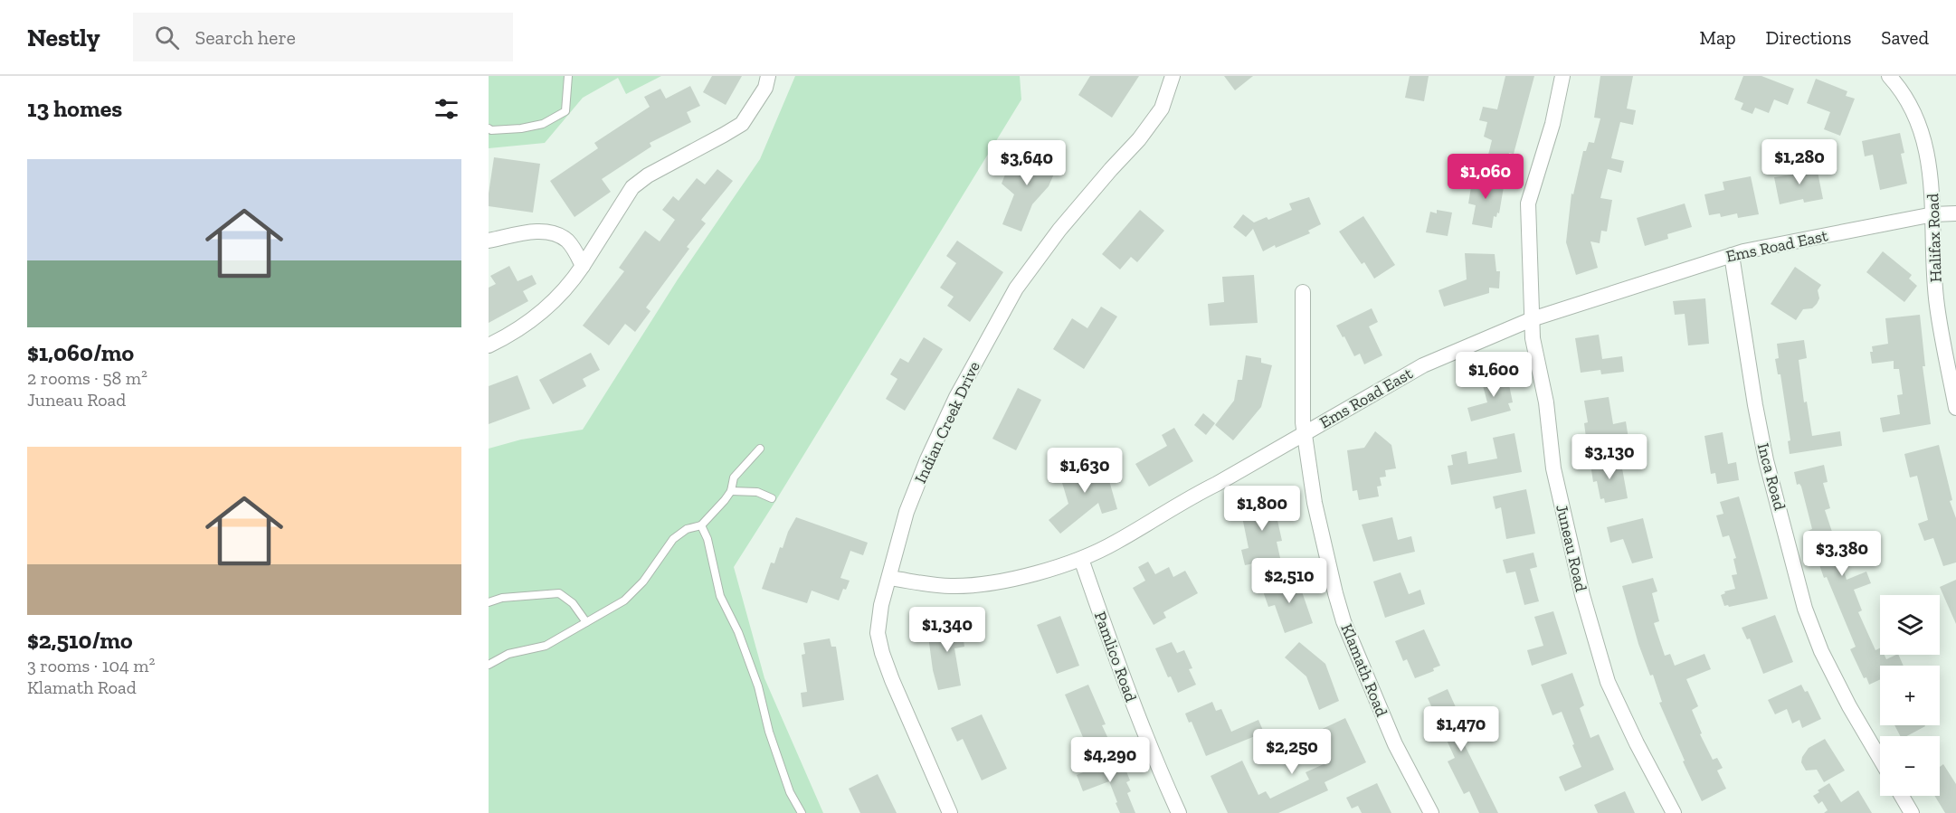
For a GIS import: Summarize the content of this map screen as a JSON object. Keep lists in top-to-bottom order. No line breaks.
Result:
{"streets":{"street":["Halifax Road","Ems Road East","Indian Creek Drive","Inca Road","Juneau Road","Pamlico Road","Klamath Road"]},"crossings":[["Halifax Road","Ems Road East"],["Ems Road East","Indian Creek Drive"],["Ems Road East","Inca Road"],["Ems Road East","Juneau Road"],["Ems Road East","Pamlico Road"],["Ems Road East","Klamath Road"]],"page":{"header":"Nestly","search":"Search here","nav":["Map","Directions","Saved"],"heading":"13 homes","price":["$1,280","$3,640","$1,060","$1,600","$3,130","$1,630","$1,800","$3,380","$2,510","$1,340","$1,470","$2,250","$4,290"],"list":[{"name":"$1,060/mo","note":"2 rooms · 58 m² · Juneau Road"},{"name":"$2,510/mo","note":"3 rooms · 104 m² · Klamath Road"}],"map_buttons":["+","−"]}}
